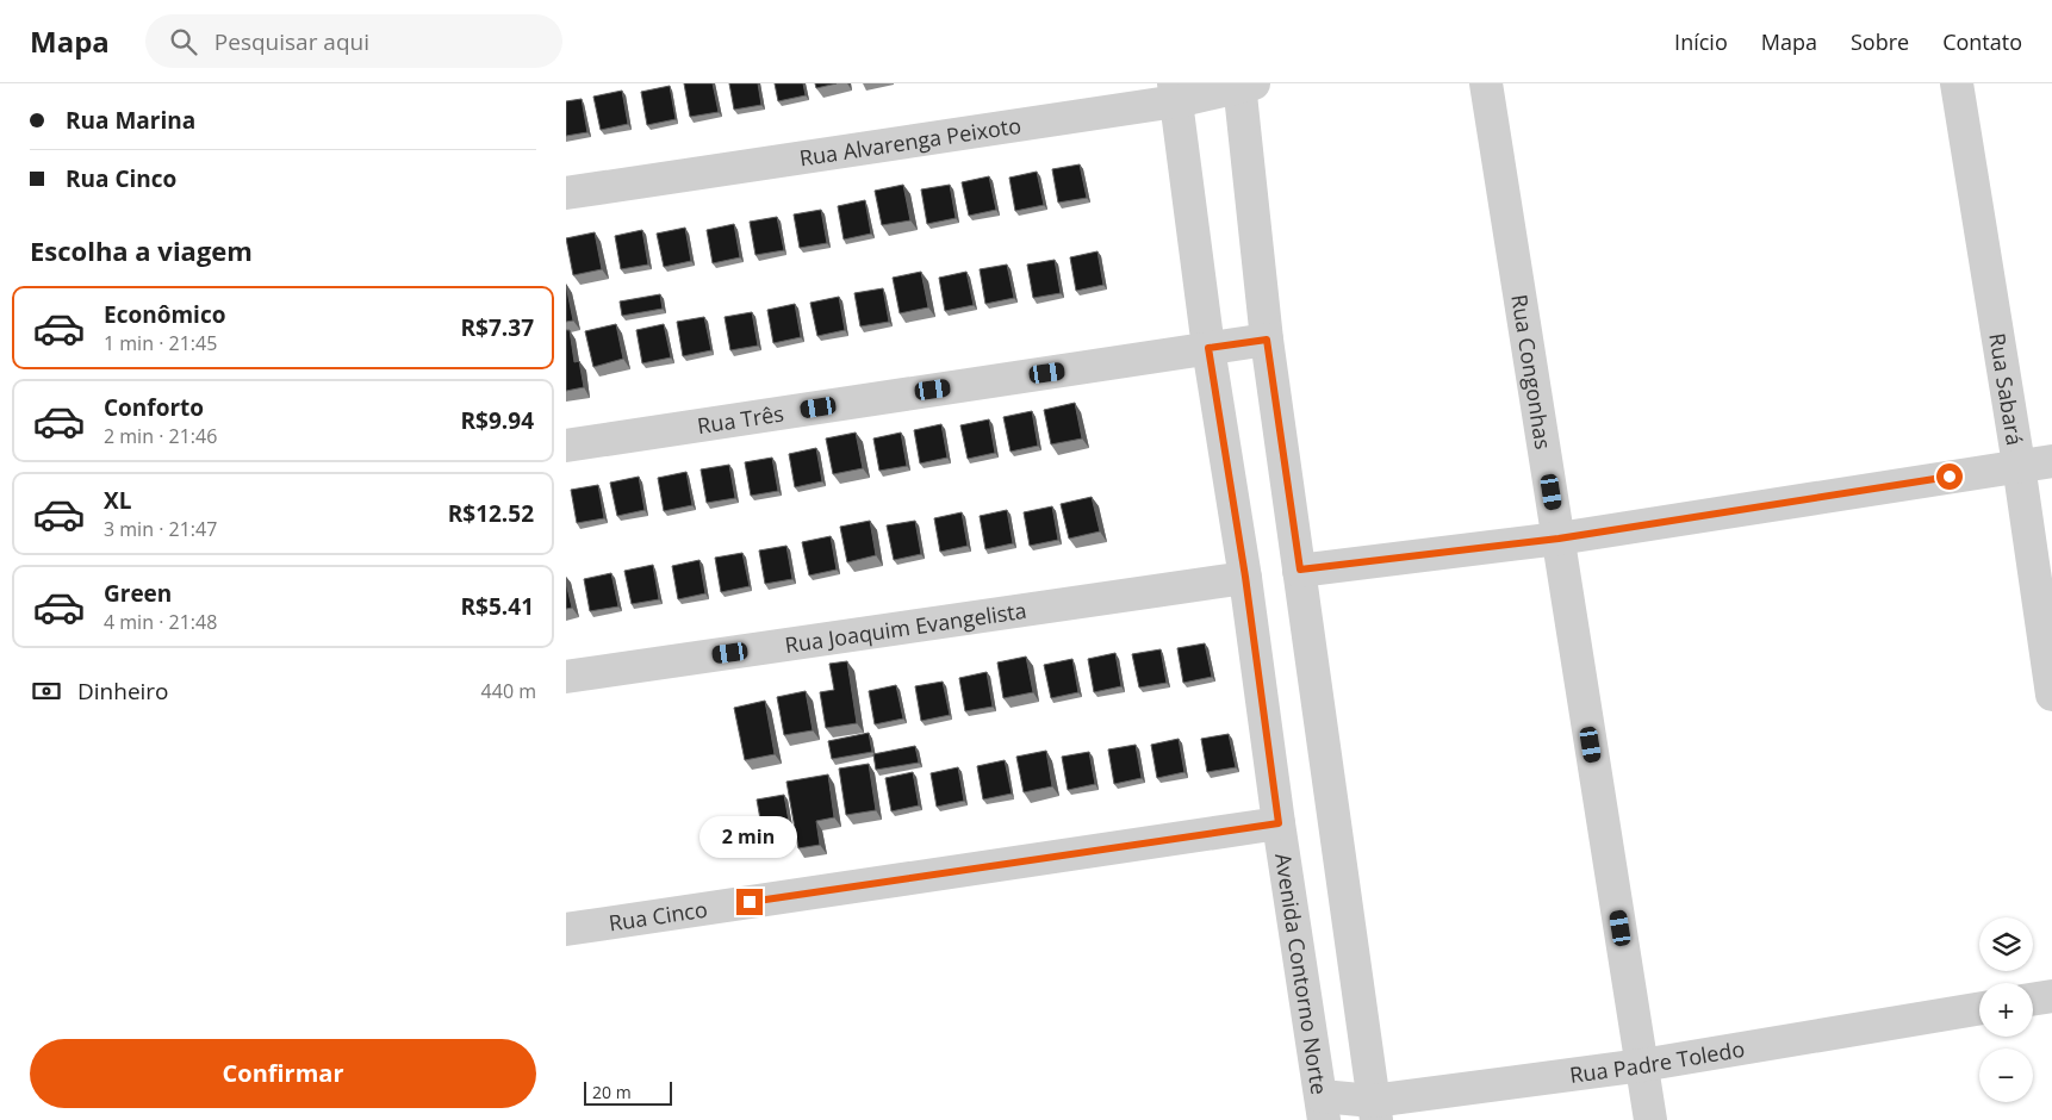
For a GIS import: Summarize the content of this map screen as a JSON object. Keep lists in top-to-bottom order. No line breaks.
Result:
{"streets":{"street":["Rua Alvarenga Peixoto","Rua Congonhas","Rua Sabará","Rua Três","Rua Joaquim Evangelista","Rua Cinco","Avenida Contorno Norte","Rua Padre Toledo"]},"crossings":[["Rua Alvarenga Peixoto","Avenida Contorno Norte"],["Rua Congonhas","Rua Padre Toledo"],["Rua Três","Avenida Contorno Norte"],["Rua Joaquim Evangelista","Avenida Contorno Norte"],["Rua Cinco","Avenida Contorno Norte"],["Avenida Contorno Norte","Rua Padre Toledo"]],"scale_bar":"20 m","page":{"header":"Mapa","search":"Pesquisar aqui","nav":["Início","Mapa","Sobre","Contato"],"banner":["Rua Marina","Rua Cinco"],"heading":"Escolha a viagem","list":[{"name":"Econômico","note":"1 min · 21:45","value":"R$7.37"},{"name":"Conforto","note":"2 min · 21:46","value":"R$9.94"},{"name":"XL","note":"3 min · 21:47","value":"R$12.52"},{"name":"Green","note":"4 min · 21:48","value":"R$5.41"}],"pay":["Dinheiro","440 m"],"bubble":"2 min","map_buttons":["+","−"],"buttons":"Confirmar","scale":"20 m"}}
